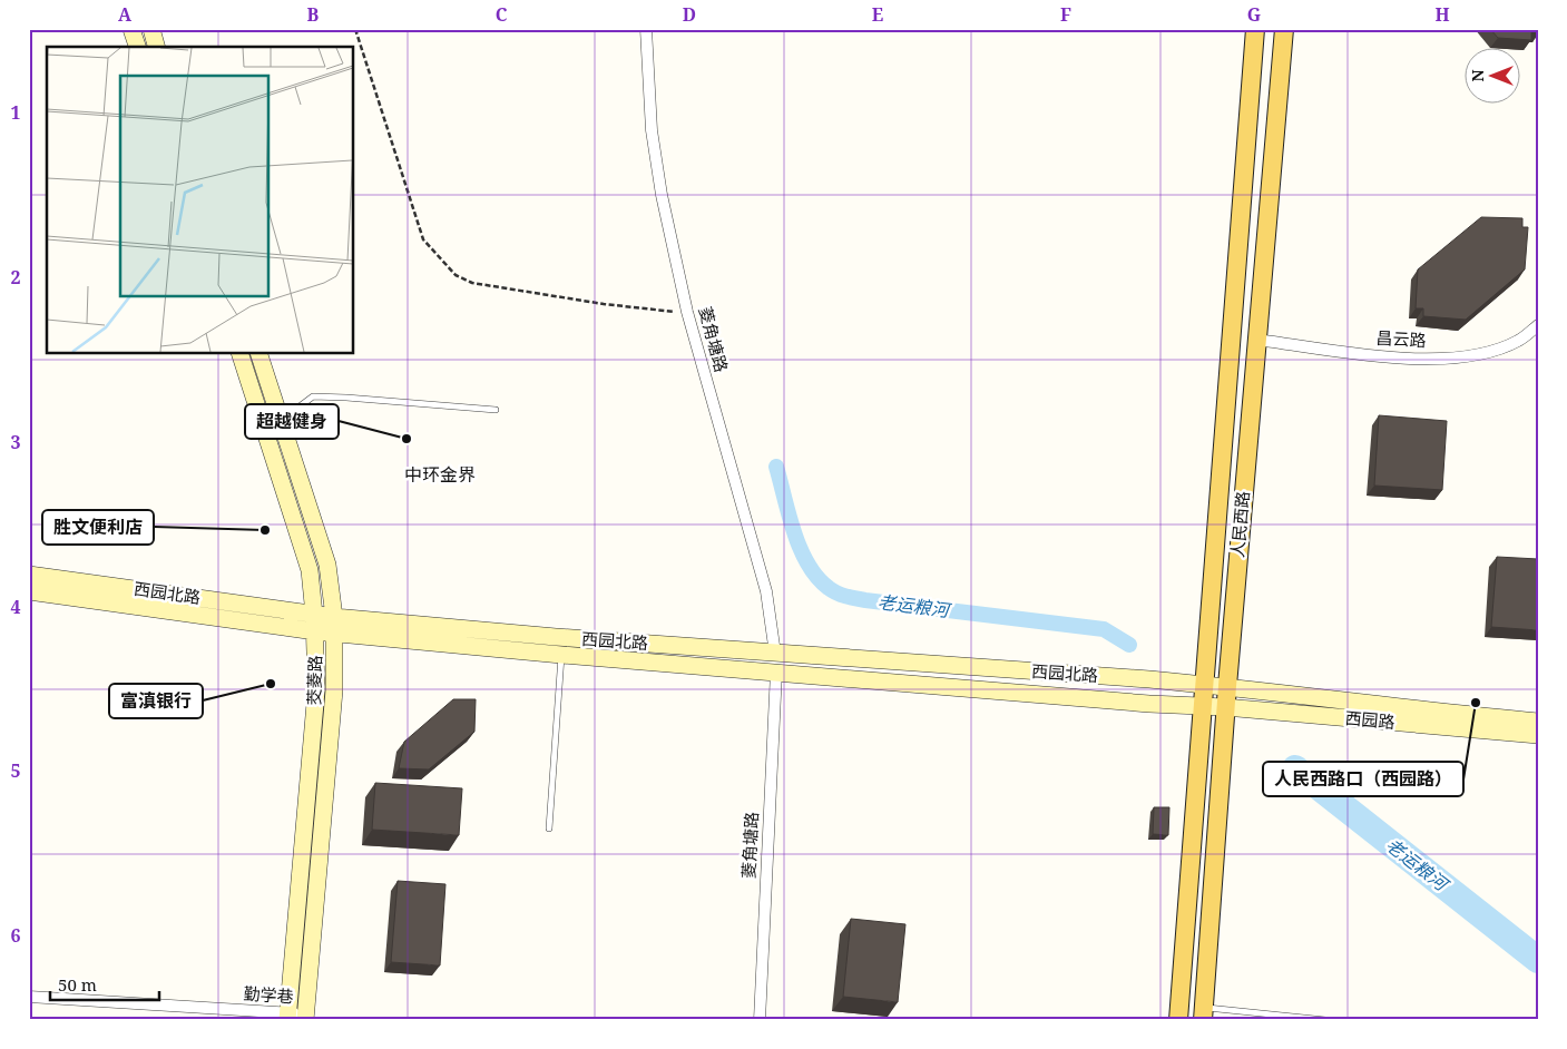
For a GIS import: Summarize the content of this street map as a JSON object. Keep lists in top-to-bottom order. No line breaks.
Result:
{"streets":{"main road":["人民西路","西园北路","茭菱路","西园路"],"street":["菱角塘路","昌云路","勤学巷"]},"crossings":[["菱角塘路","西园北路"],["昌云路","人民西路"],["人民西路","西园北路"],["人民西路","西园路"],["西园北路","茭菱路"],["西园北路","西园路"],["茭菱路","勤学巷"]],"districts":["中环金界"],"water":["老运粮河"],"places":["超越健身","胜文便利店","富滇银行","人民西路口（西园路）"],"scale_bar":"50 m","north":"left","grid":{"columns":["A","B","C","D","E","F","G","H"],"rows":["1","2","3","4","5","6"]}}
